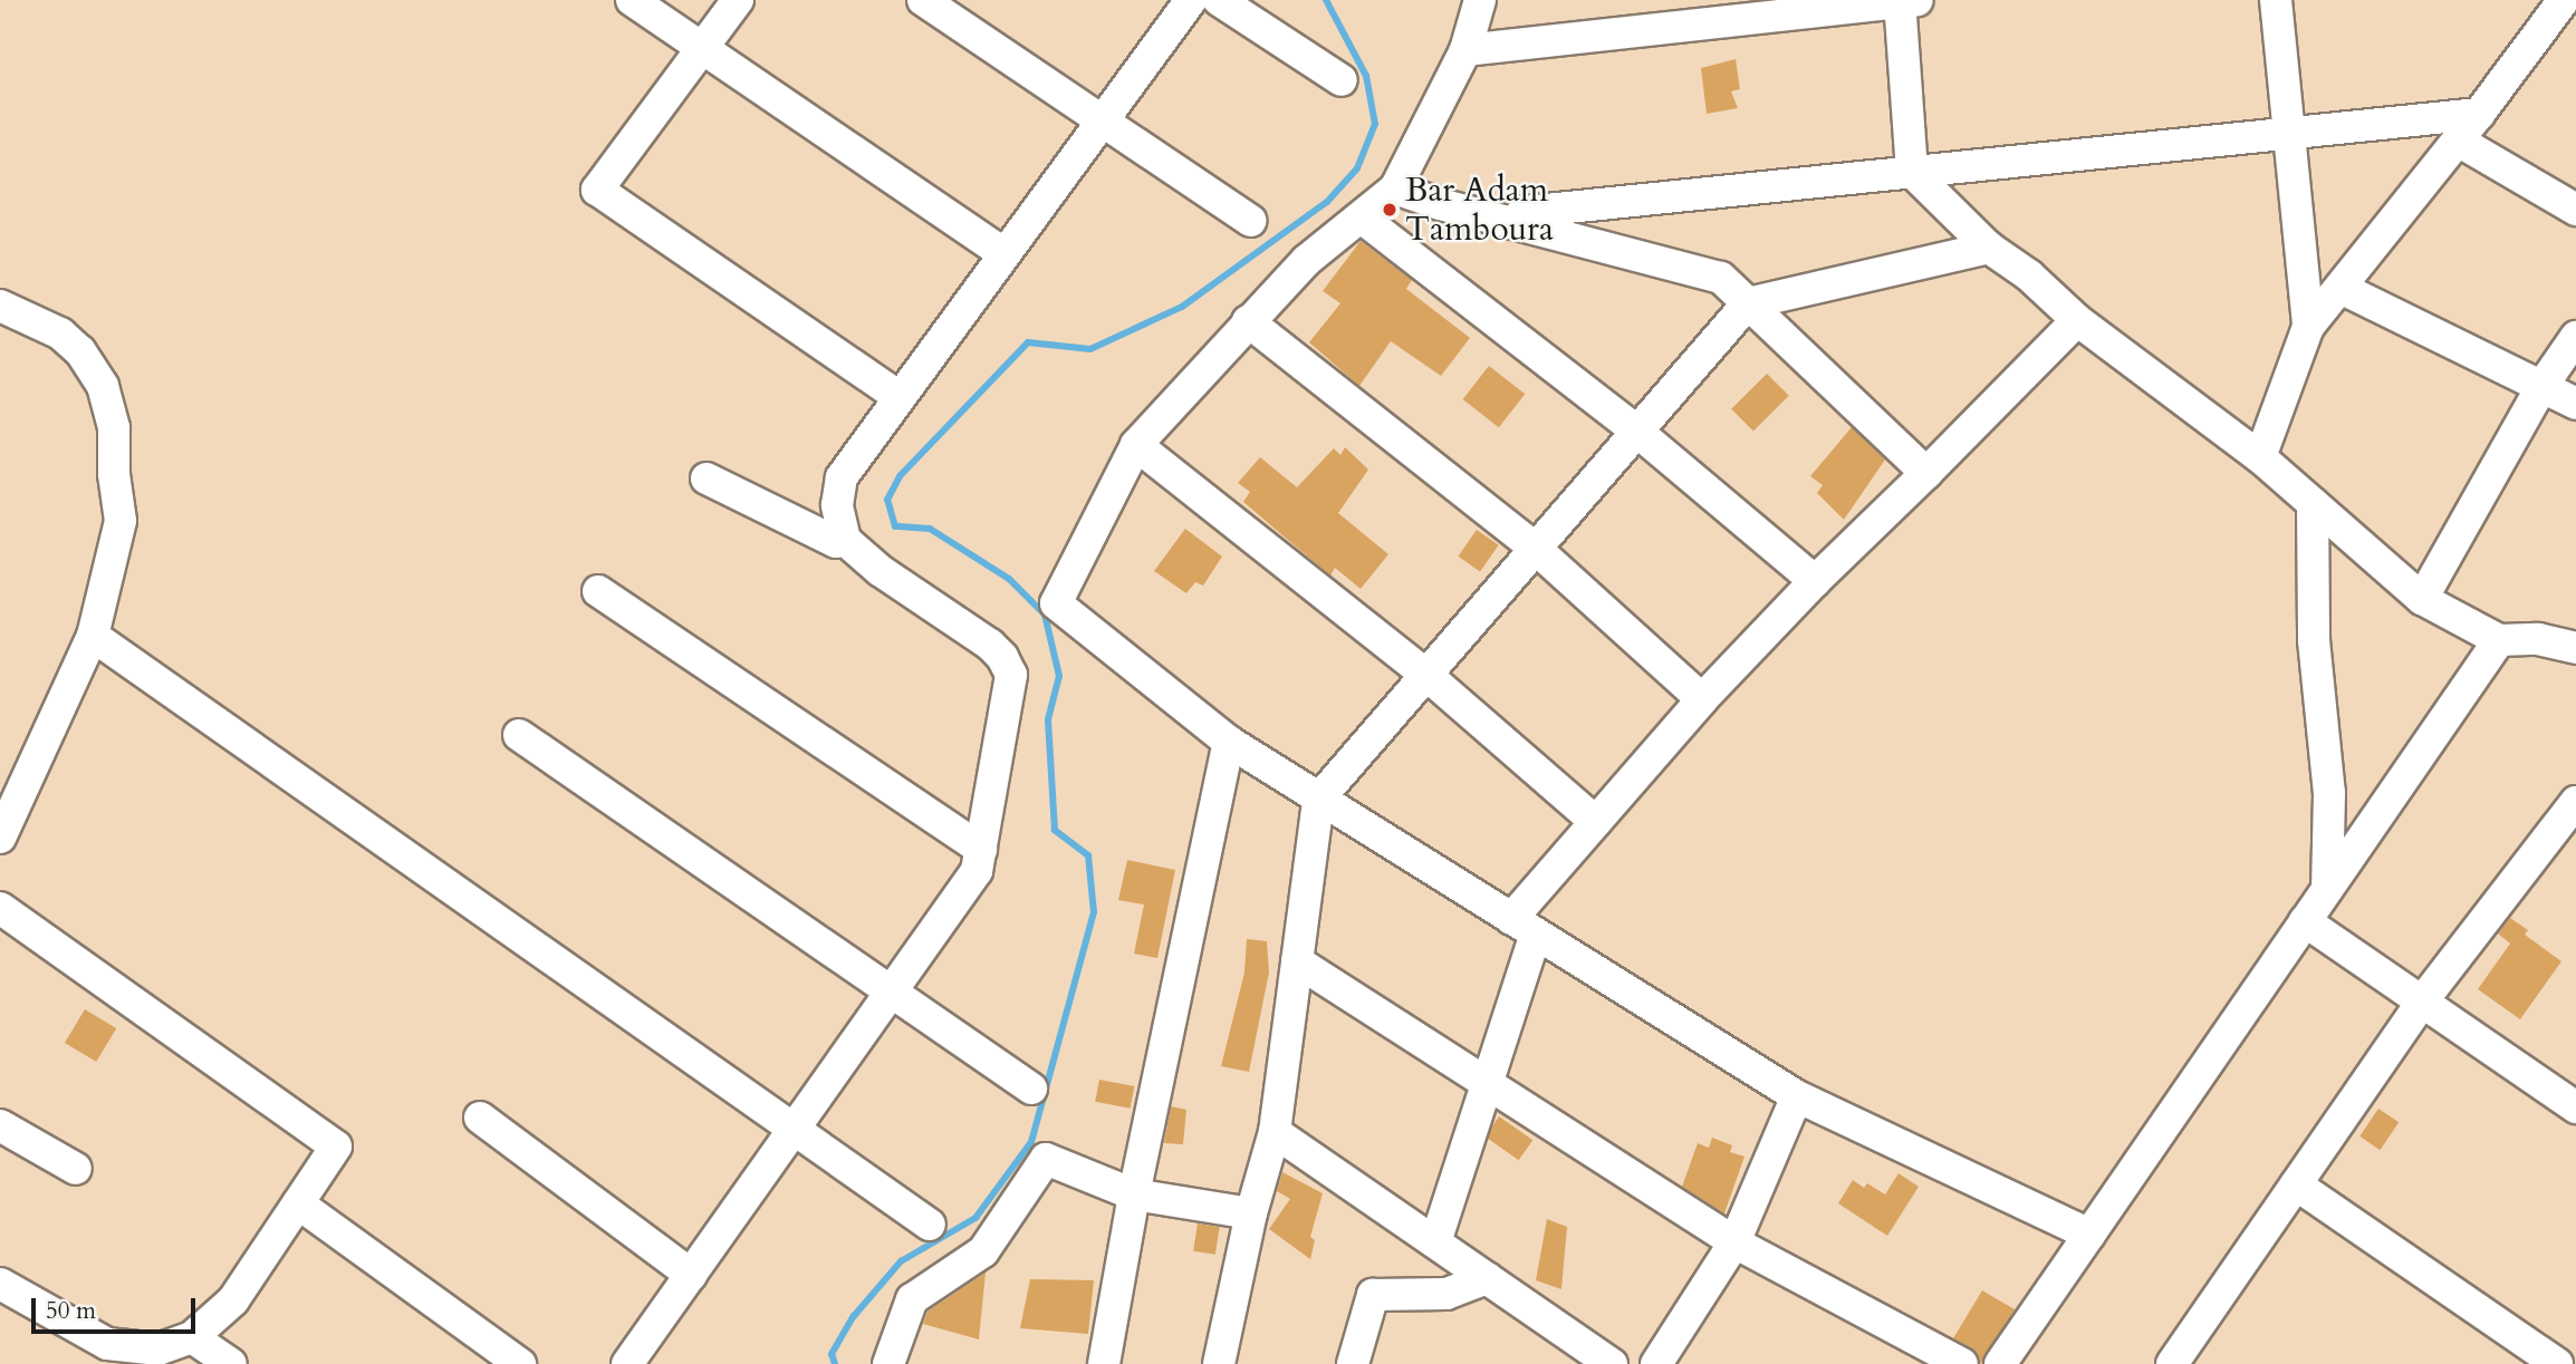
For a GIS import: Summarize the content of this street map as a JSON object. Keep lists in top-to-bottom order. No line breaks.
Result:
{"places":["Bar Adam Tamboura"],"scale_bar":"50 m"}
